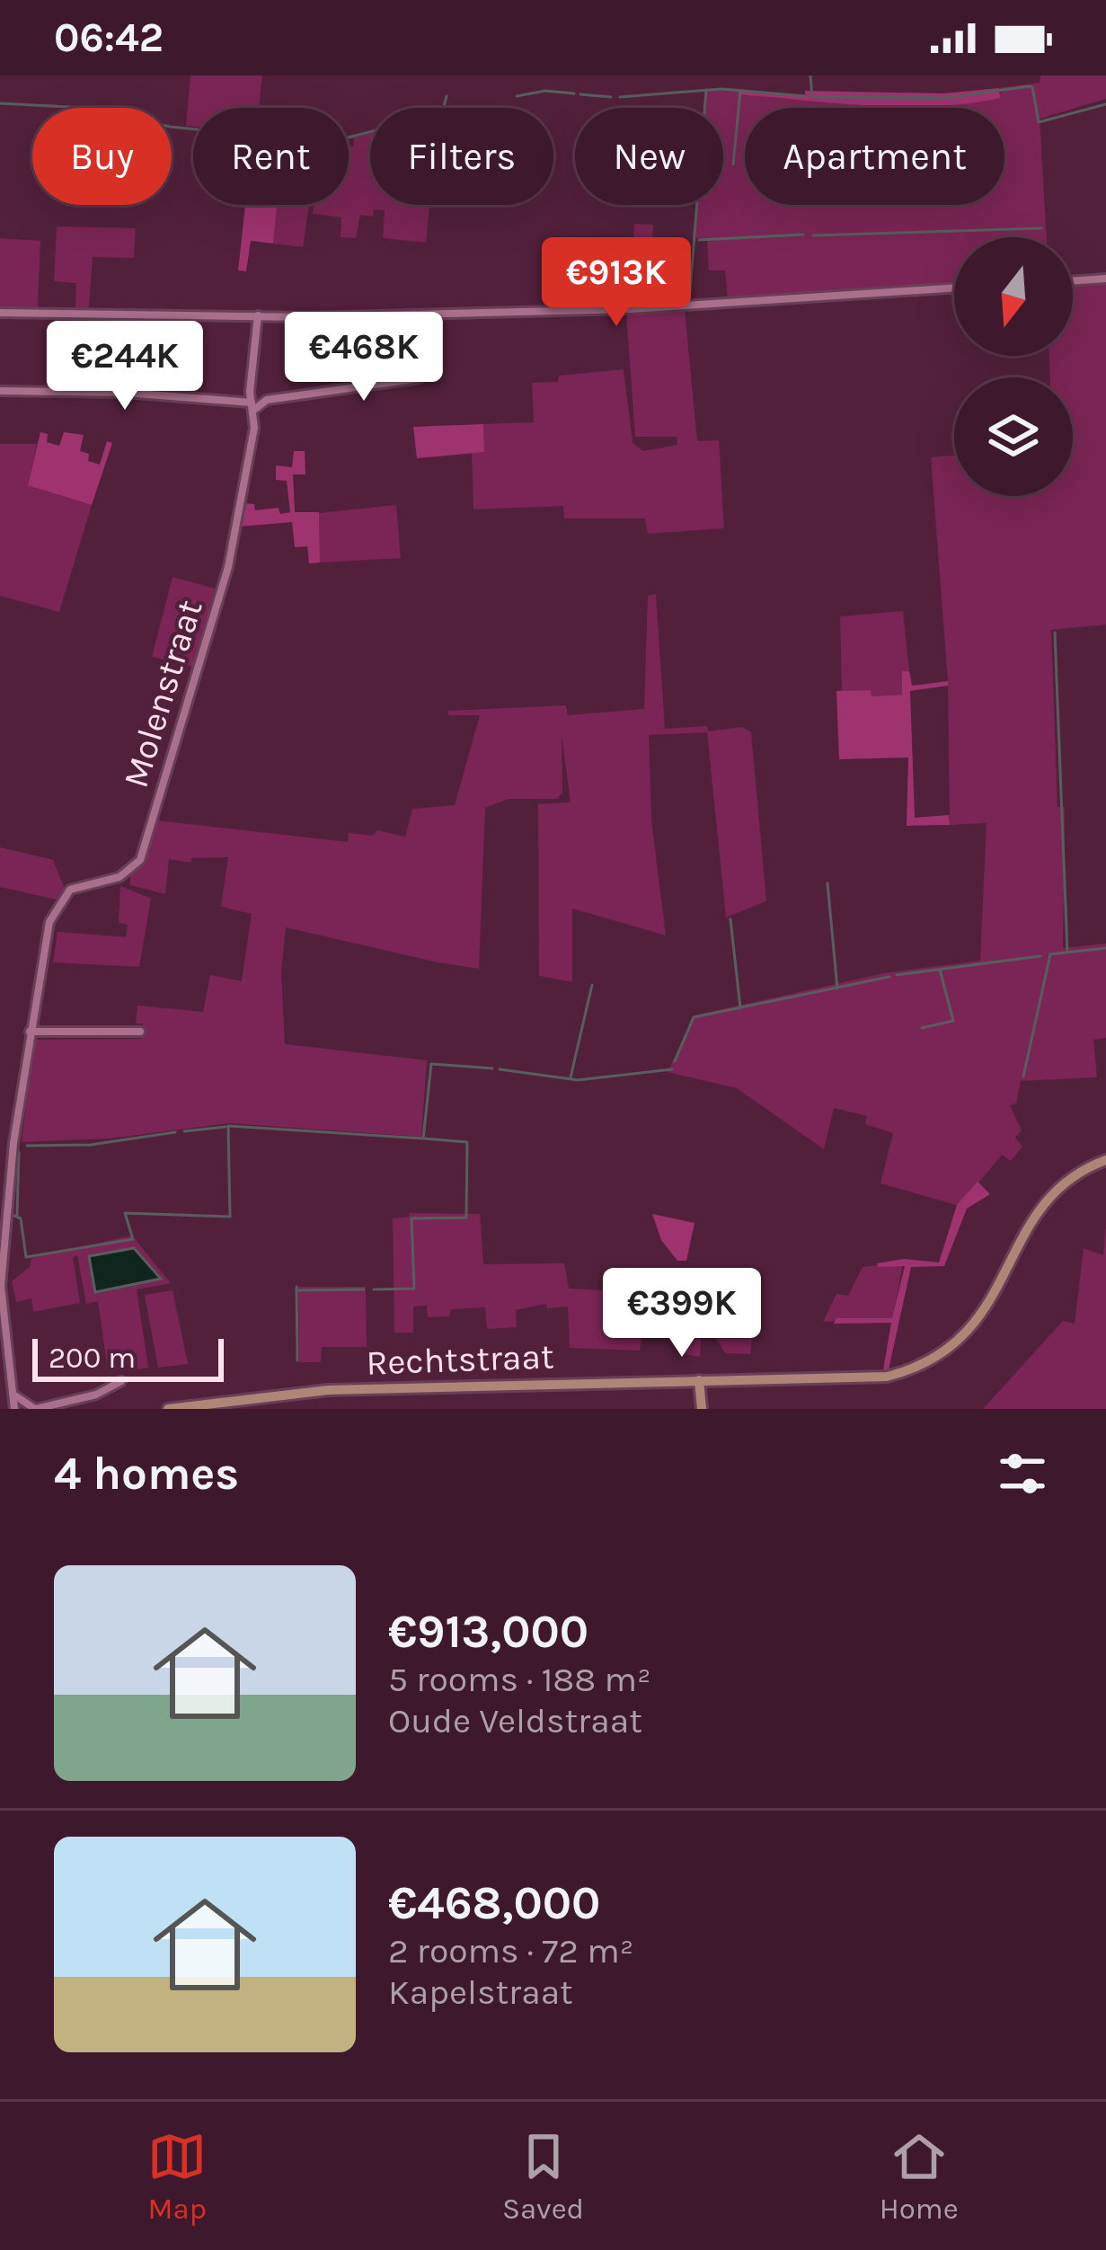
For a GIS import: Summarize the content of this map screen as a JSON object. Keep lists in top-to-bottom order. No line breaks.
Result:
{"streets":{"street":["Molenstraat","Rechtstraat"]},"scale_bar":"200 m","north":"bottom","page":{"status":"06:42","chip":["Buy","Rent","Filters","New","Apartment"],"price":["€913K","€468K","€244K","€399K"],"scale":"200 m","heading":"4 homes","list":[{"name":"€913,000","note":"5 rooms · 188 m² · Oude Veldstraat"},{"name":"€468,000","note":"2 rooms · 72 m² · Kapelstraat"}],"tabs":["Map","Saved","Home"]}}
